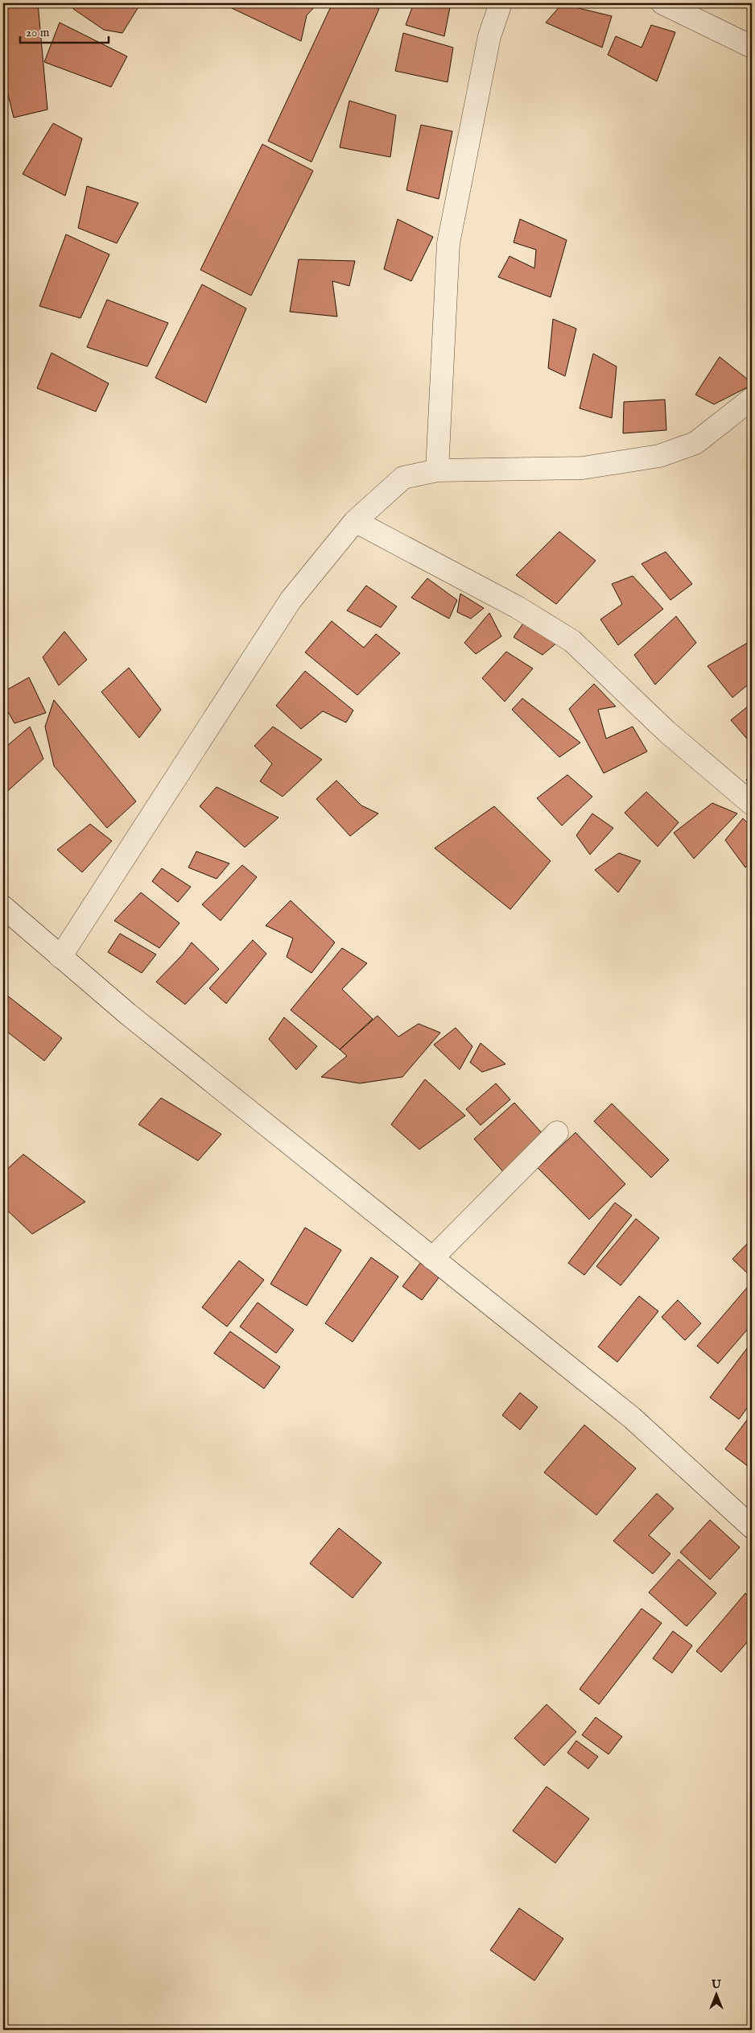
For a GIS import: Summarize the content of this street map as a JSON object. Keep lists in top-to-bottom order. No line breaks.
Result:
{"scale_bar":"20 m","north":"top"}
